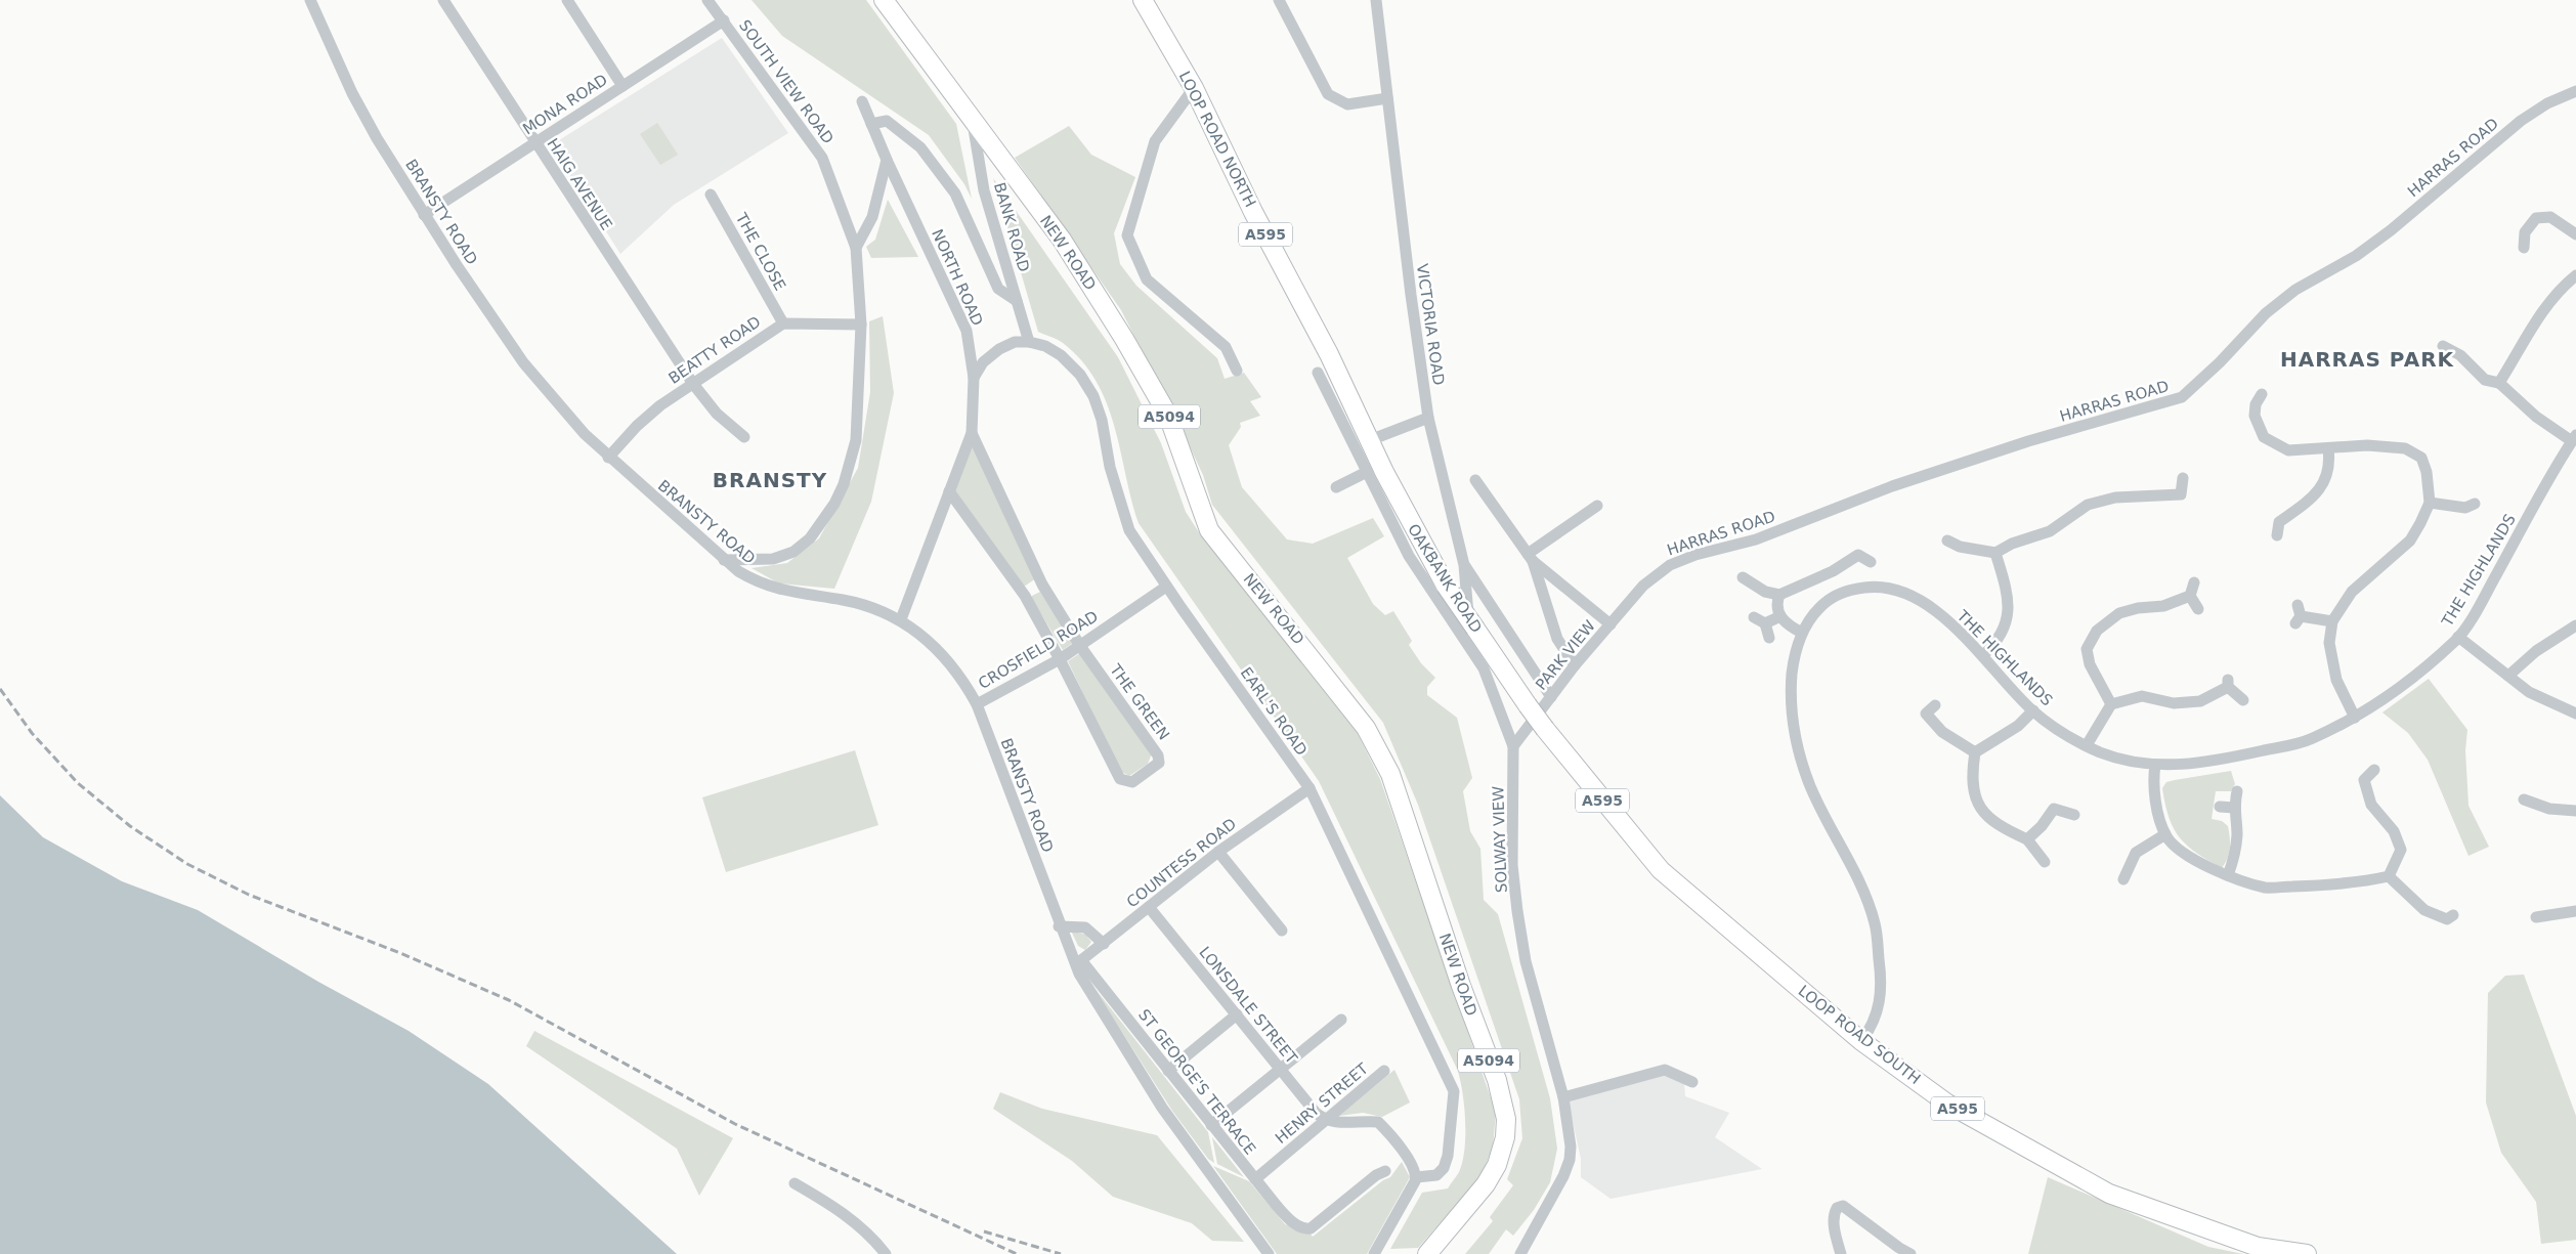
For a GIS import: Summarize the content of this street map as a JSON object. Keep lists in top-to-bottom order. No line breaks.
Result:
{"streets":{"main road":["LOOP ROAD NORTH","A595","NEW ROAD","A5094","LOOP ROAD SOUTH"],"street":["SOUTH VIEW ROAD","MONA ROAD","HARRAS ROAD","HAIG AVENUE","BRANSTY ROAD","BANK ROAD","THE CLOSE","NORTH ROAD","VICTORIA ROAD","BEATTY ROAD","THE HIGHLANDS","OAKBANK ROAD","CROSFIELD ROAD","PARK VIEW","THE GREEN","EARL'S ROAD","SOLWAY VIEW","COUNTESS ROAD","LONSDALE STREET","ST GEORGE'S TERRACE","HENRY STREET"]},"crossings":[["SOUTH VIEW ROAD","MONA ROAD"],["SOUTH VIEW ROAD","BRANSTY ROAD"],["SOUTH VIEW ROAD","BEATTY ROAD"],["MONA ROAD","HAIG AVENUE"],["MONA ROAD","BRANSTY ROAD"],["LOOP ROAD NORTH","OAKBANK ROAD"],["LOOP ROAD NORTH","LOOP ROAD SOUTH"],["HARRAS ROAD","PARK VIEW"],["HAIG AVENUE","BEATTY ROAD"],["BRANSTY ROAD","NORTH ROAD"],["BRANSTY ROAD","BEATTY ROAD"],["BRANSTY ROAD","CROSFIELD ROAD"],["BRANSTY ROAD","COUNTESS ROAD"],["BRANSTY ROAD","ST GEORGE'S TERRACE"],["BANK ROAD","NEW ROAD"],["BANK ROAD","EARL'S ROAD"],["THE CLOSE","BEATTY ROAD"],["NORTH ROAD","THE GREEN"],["VICTORIA ROAD","OAKBANK ROAD"],["THE HIGHLANDS","LOOP ROAD SOUTH"],["OAKBANK ROAD","PARK VIEW"],["OAKBANK ROAD","SOLWAY VIEW"],["OAKBANK ROAD","LOOP ROAD SOUTH"],["CROSFIELD ROAD","THE GREEN"],["CROSFIELD ROAD","EARL'S ROAD"],["PARK VIEW","SOLWAY VIEW"],["EARL'S ROAD","COUNTESS ROAD"],["COUNTESS ROAD","LONSDALE STREET"],["COUNTESS ROAD","ST GEORGE'S TERRACE"],["LONSDALE STREET","HENRY STREET"],["ST GEORGE'S TERRACE","HENRY STREET"]],"districts":["HARRAS PARK","BRANSTY"]}
